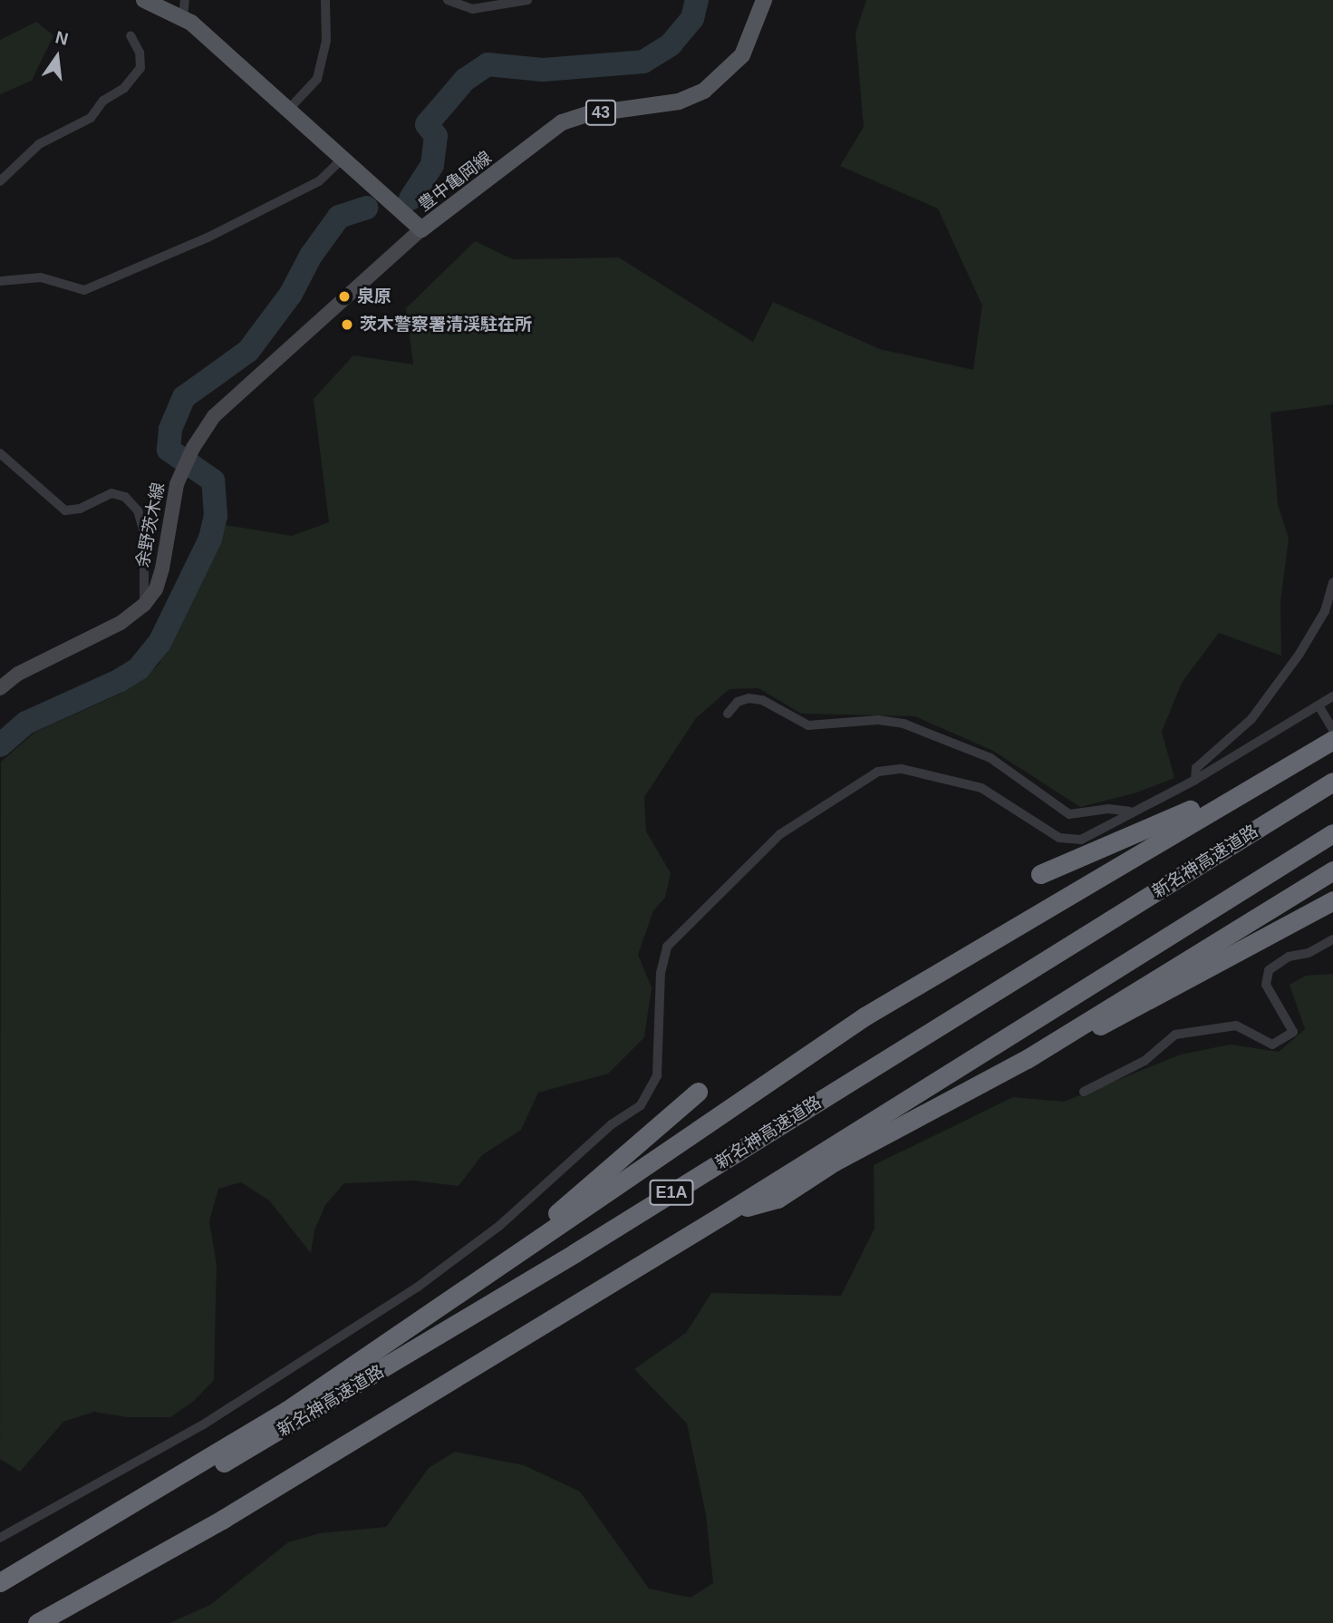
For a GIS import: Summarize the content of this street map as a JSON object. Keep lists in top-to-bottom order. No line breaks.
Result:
{"streets":{"highway":["新名神高速道路","E1A"],"main road":["43","豊中亀岡線","余野茨木線"]},"crossings":[["豊中亀岡線","余野茨木線"]],"places":["泉原","茨木警察署清渓駐在所"],"north":"top"}
